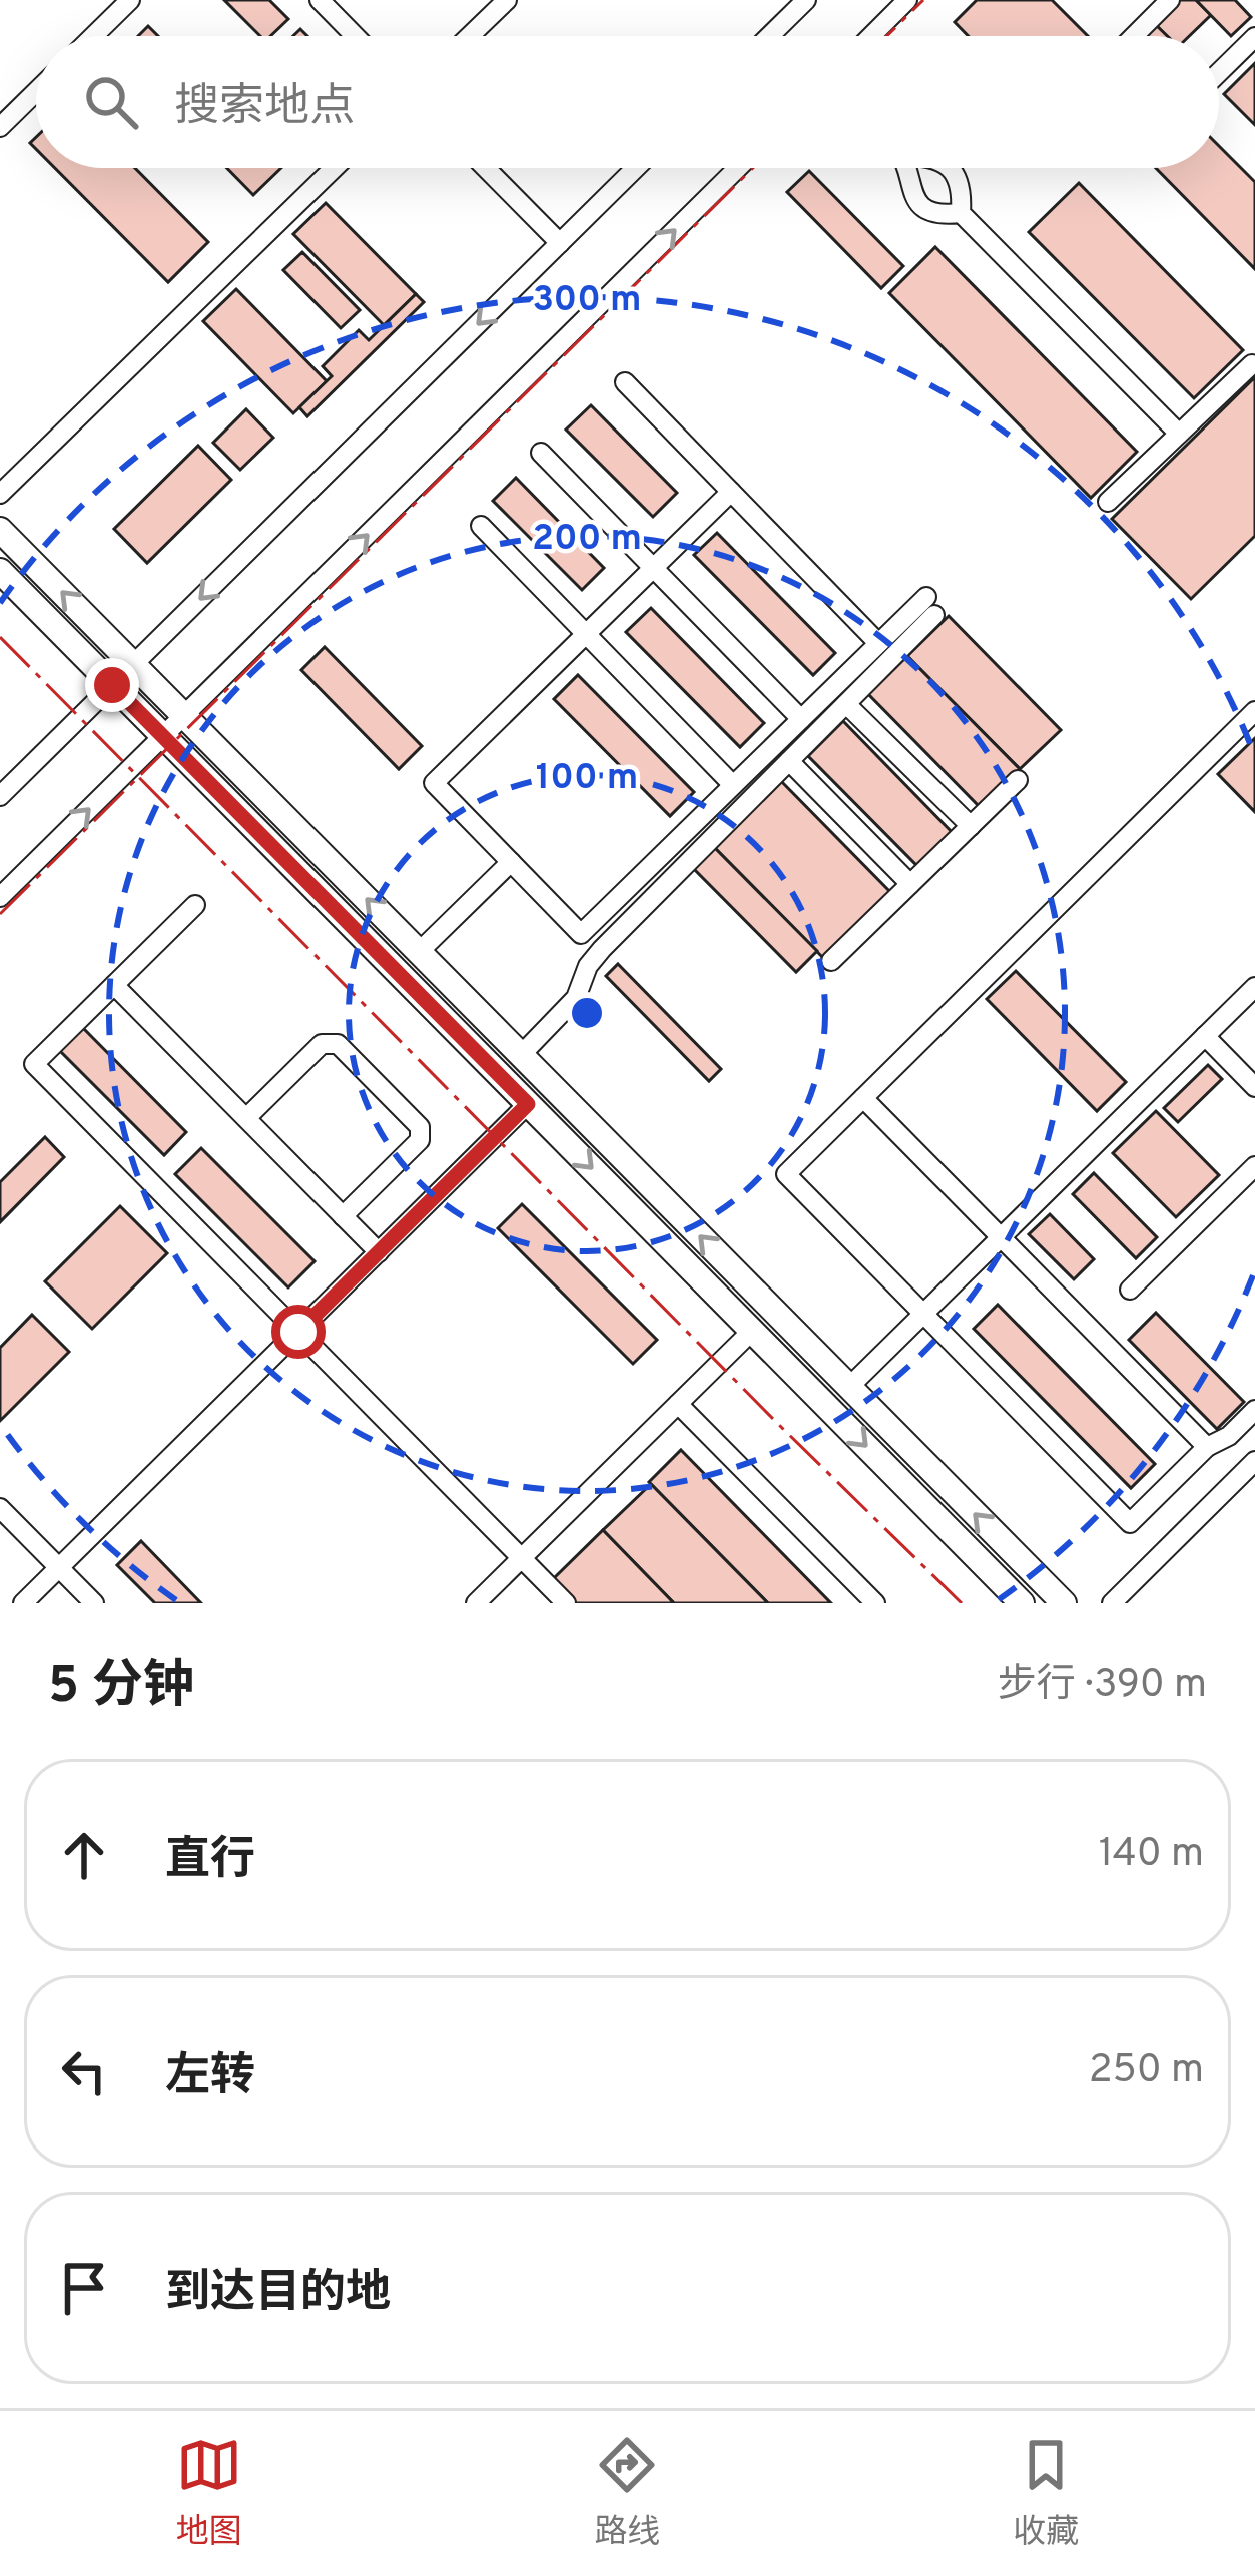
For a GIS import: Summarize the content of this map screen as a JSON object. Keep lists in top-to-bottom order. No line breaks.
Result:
{"page":{"search":"搜索地点","heading":["5 分钟","步行 · 390 m"],"list":[["直行","140 m"],["左转","250 m"],"到达目的地"],"nav":["地图","路线","收藏"]},"rings":["300 m","200 m","100 m"]}
